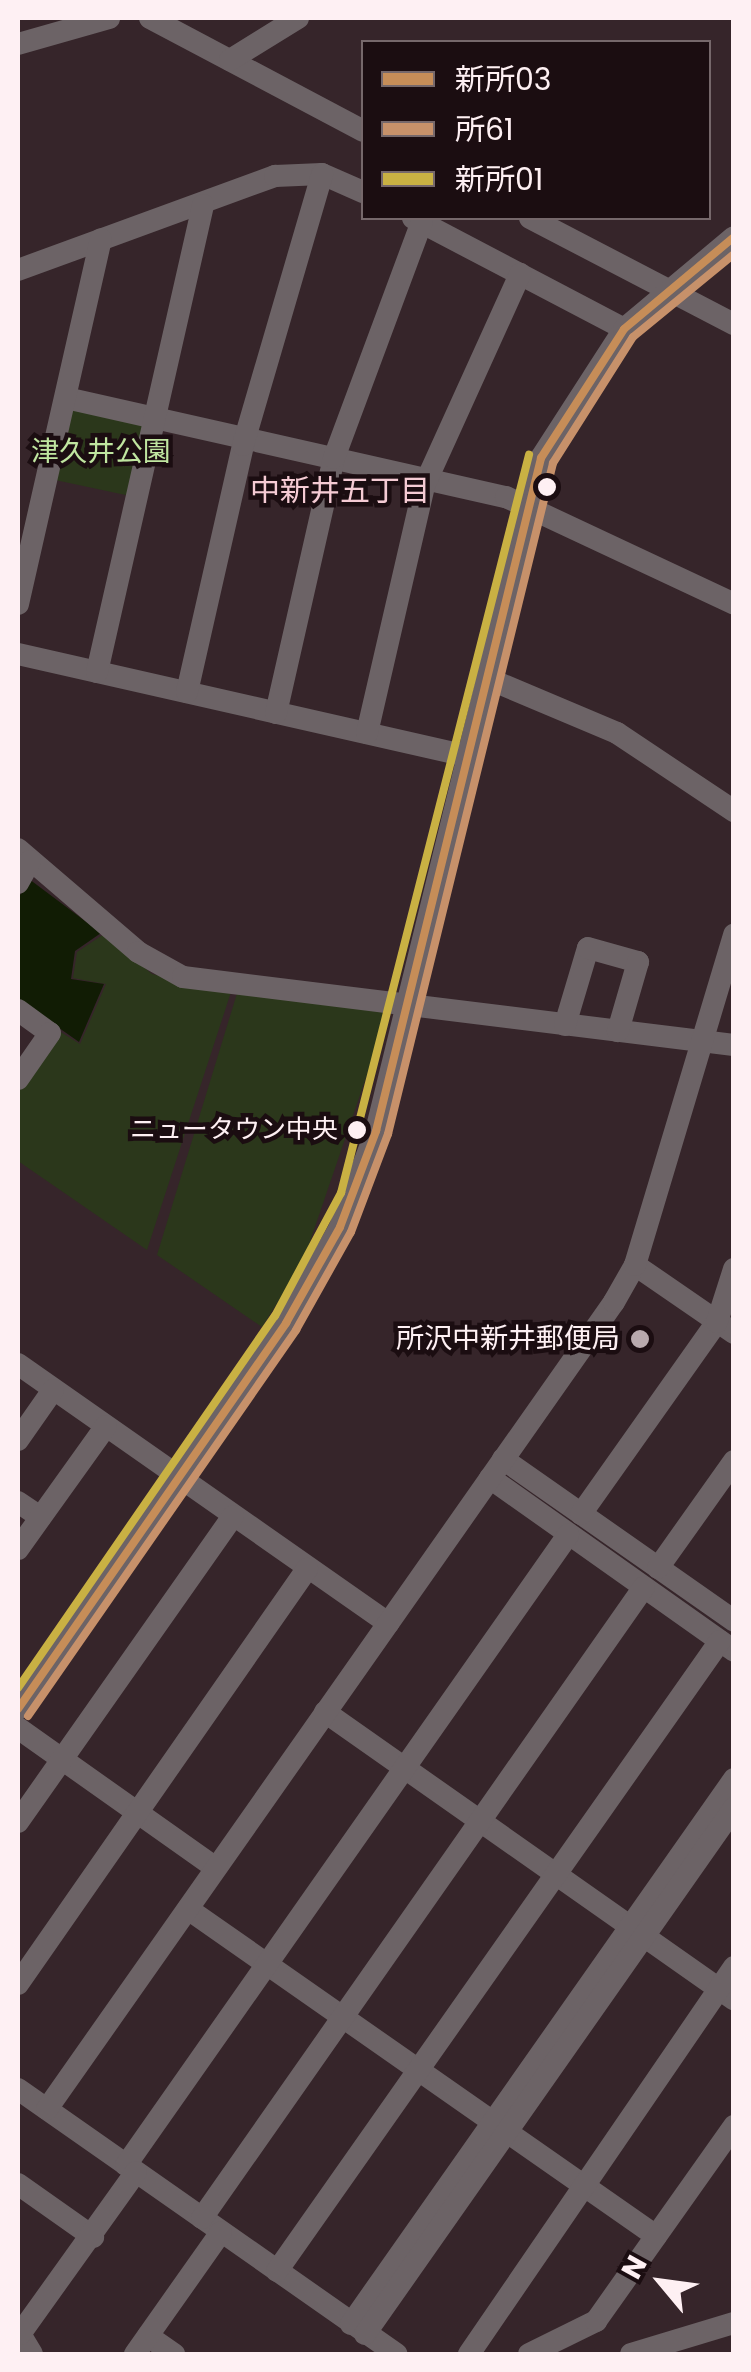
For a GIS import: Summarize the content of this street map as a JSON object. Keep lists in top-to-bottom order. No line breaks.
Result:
{"districts":["中新井五丁目"],"parks":["津久井公園"],"places":["ニュータウン中央","所沢中新井郵便局"],"lines":["transit line 新所03","transit line 所61","transit line 新所01"],"legend":["新所03","所61","新所01"],"north":"top left"}
